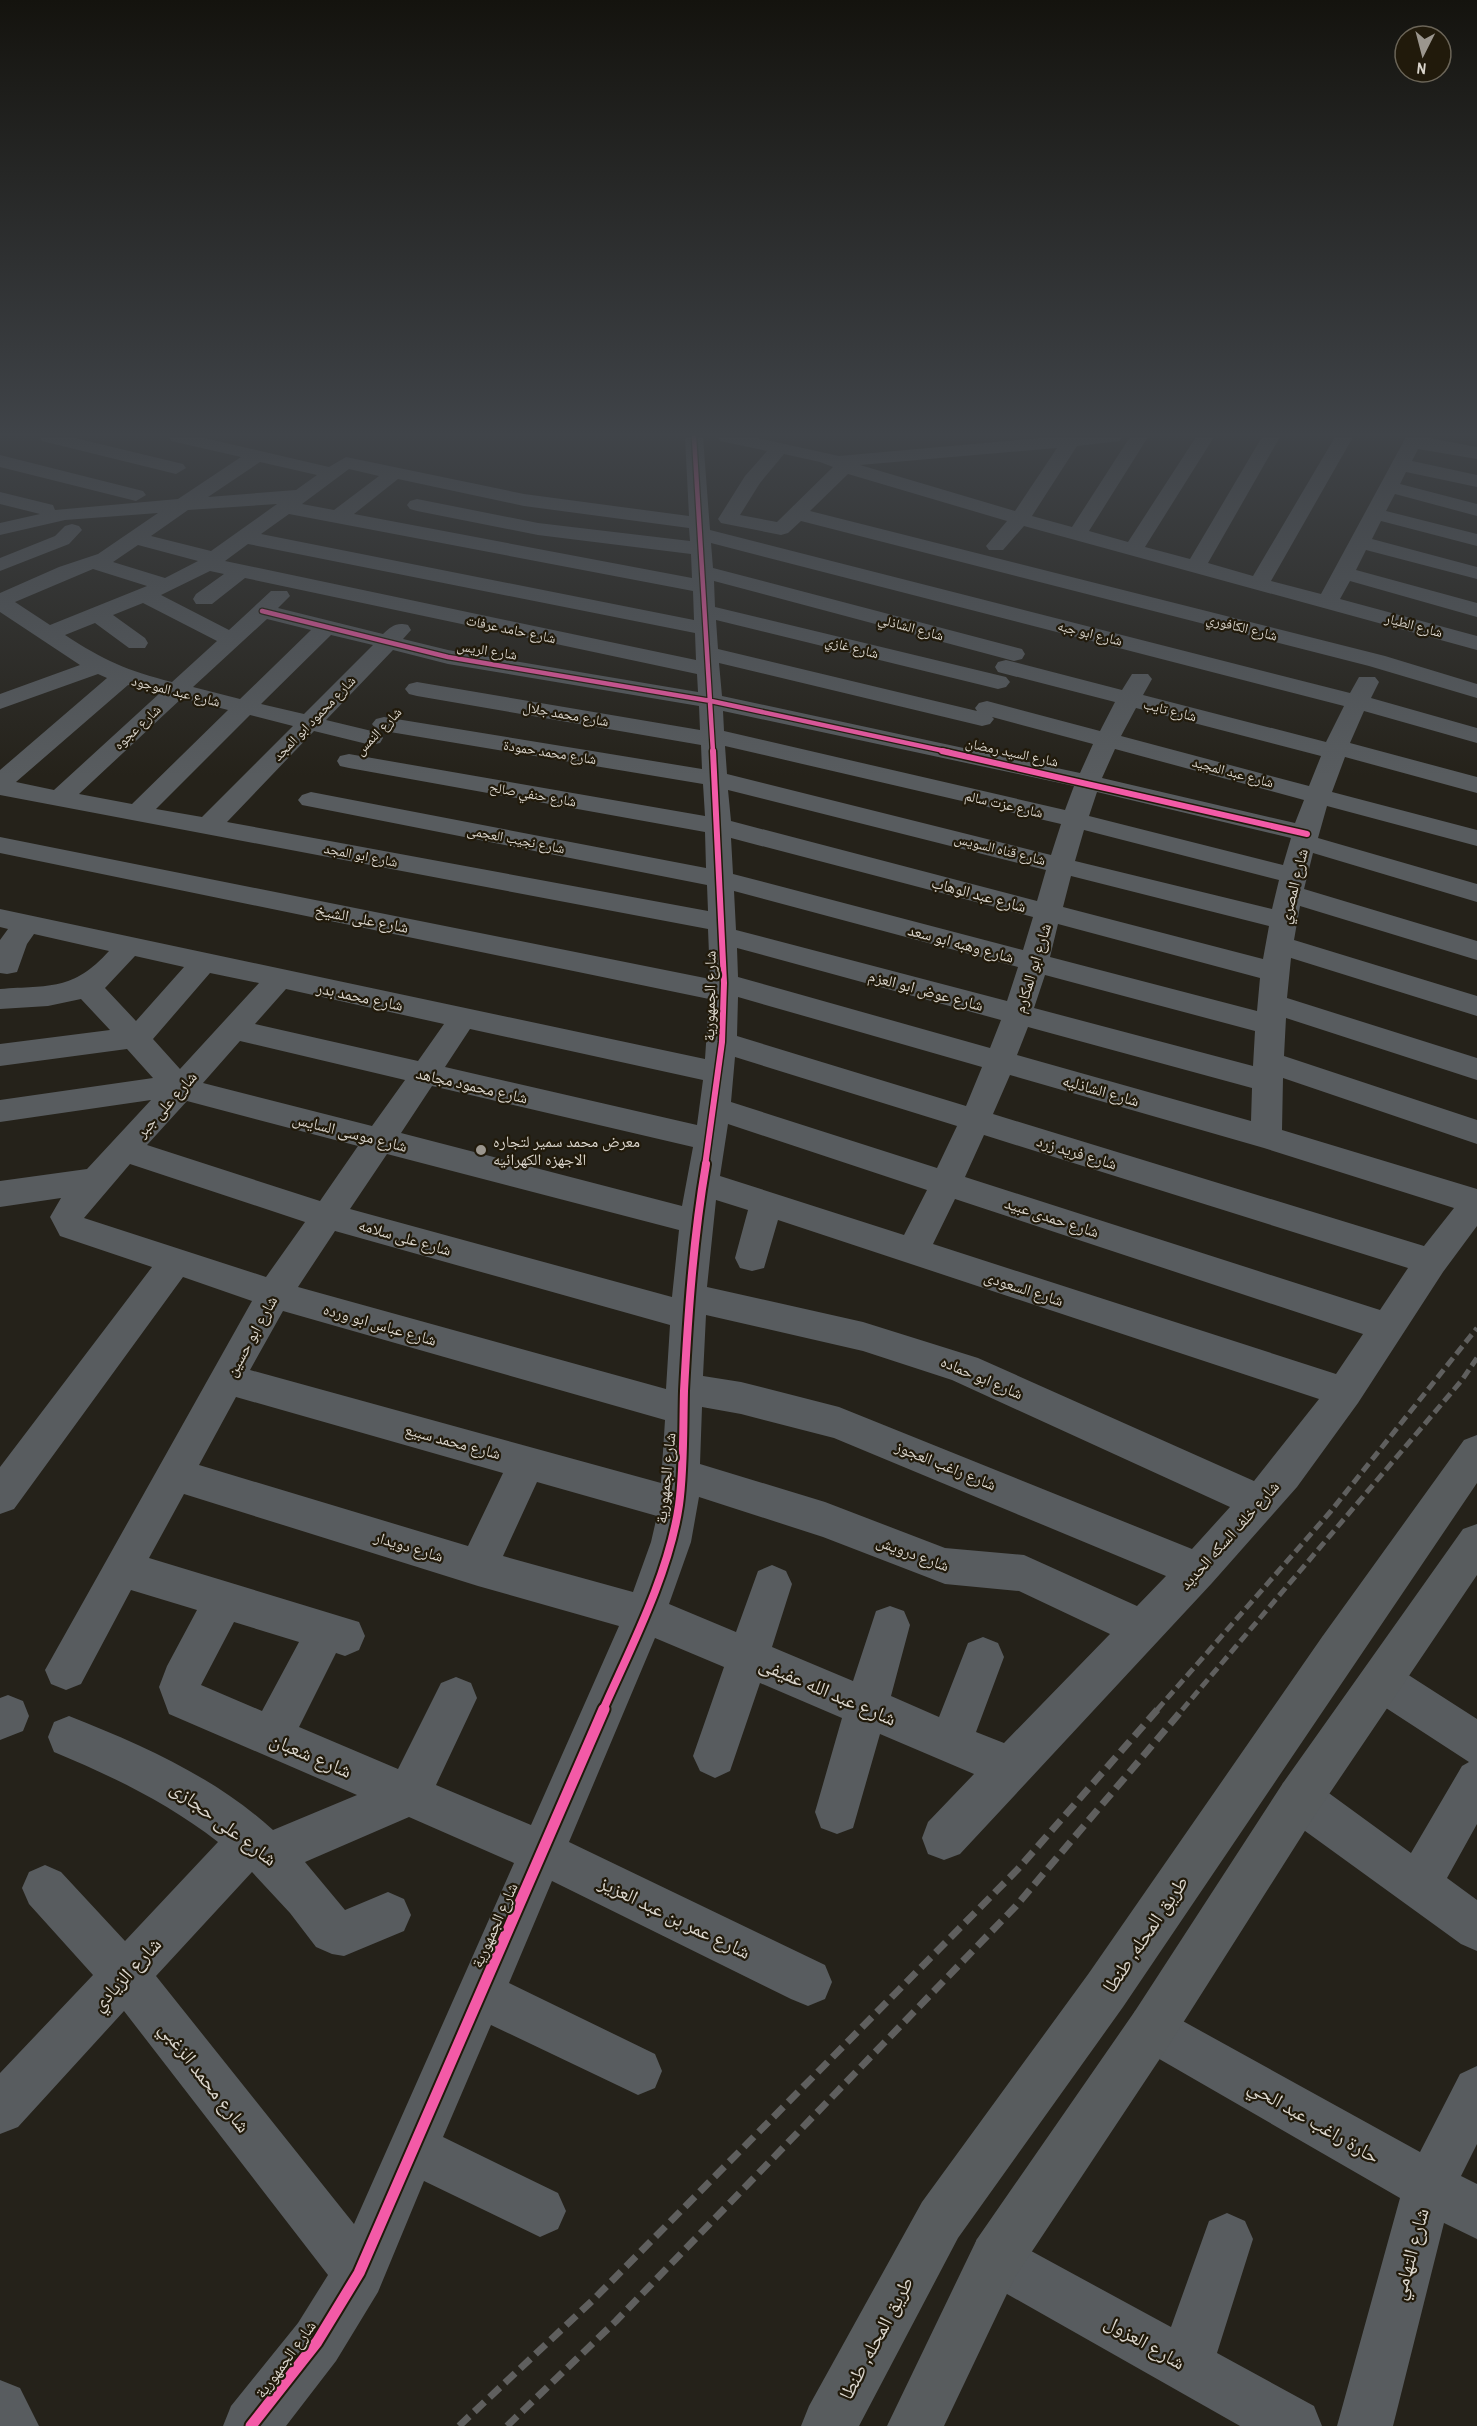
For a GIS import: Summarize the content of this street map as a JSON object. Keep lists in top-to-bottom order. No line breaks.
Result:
{"streets":{"main road":["طريق المحله, طنطا"],"street":["شارع الطيار","شارع الشاذلي","شارع الكافوري","شارع حامد عرفات","شارع ابو جبه","شارع غازي","شارع الريس","شارع عبد الموجود","شارع تايب","شارع محمد جلال","شارع محمود ابو المجد","شارع عجوه","شارع النمس","شارع محمد حمودة","شارع السيد رمضان","شارع عبد المجيد","شارع حنفي صالح","شارع عزت سالم","شارع نجيب العجمى","شارع قناه السويس","شارع ابو المجد","شارع المصري","شارع عبد الوهاب","شارع على الشيخ","شارع وهبه ابو سعد","شارع ابو المكارم","شارع عوض ابو العزم","شارع محمد بدر","شارع الجمهورية","شارع محمود مجاهد","شارع الشاذليه","شارع على جبر","شارع موسى السايس","شارع فريد زرد","شارع حمدى عبيد","شارع على سلامه","شارع السعودى","شارع عباس ابو ورده","شارع ابو حسين","شارع ابو حماده","شارع محمد سبيع","شارع راغب العجوز","شارع خلف السكه الحديد","شارع دويدار","شارع درويش","شارع عبد الله عفيفى","شارع شعبان","شارع على حجازى","شارع عمر بن عبد العزيز","شارع الزيادي","شارع محمد الزغبي","حارة راغب عبد الحي","شارع التهامي","شارع العزول"]},"crossings":[["شارع الطيار","شارع الكافوري"],["شارع الطيار","شارع المصري"],["شارع الشاذلي","شارع غازي"],["شارع الشاذلي","شارع تايب"],["شارع الكافوري","شارع المصري"],["شارع حامد عرفات","شارع محمود ابو المجد"],["شارع حامد عرفات","شارع عجوه"],["شارع حامد عرفات","شارع النمس"],["شارع حامد عرفات","شارع عبد المجيد"],["شارع حامد عرفات","شارع الجمهورية"],["شارع ابو جبه","شارع المصري"],["شارع غازي","شارع تايب"],["شارع غازي","شارع الجمهورية"],["شارع الريس","شارع محمود ابو المجد"],["شارع الريس","شارع عجوه"],["شارع الريس","شارع النمس"],["شارع الريس","شارع السيد رمضان"],["شارع الريس","شارع الجمهورية"],["شارع عبد الموجود","شارع محمود ابو المجد"],["شارع عبد الموجود","شارع عجوه"],["شارع عبد الموجود","شارع النمس"],["شارع عبد الموجود","شارع محمد حمودة"],["شارع تايب","شارع المصري"],["شارع تايب","شارع ابو المكارم"],["شارع محمد جلال","شارع النمس"],["شارع محمد جلال","شارع عزت سالم"],["شارع محمد جلال","شارع الجمهورية"],["شارع محمود ابو المجد","شارع ابو المجد"],["شارع عجوه","شارع ابو المجد"],["شارع النمس","شارع محمد حمودة"],["شارع النمس","شارع حنفي صالح"],["شارع النمس","شارع نجيب العجمى"],["شارع النمس","شارع ابو المجد"],["شارع محمد حمودة","شارع قناه السويس"],["شارع محمد حمودة","شارع الجمهورية"],["شارع السيد رمضان","شارع المصري"],["شارع السيد رمضان","شارع ابو المكارم"],["شارع السيد رمضان","شارع الجمهورية"],["شارع عبد المجيد","شارع المصري"],["شارع عبد المجيد","شارع ابو المكارم"],["شارع حنفي صالح","شارع نجيب العجمى"],["شارع حنفي صالح","شارع عبد الوهاب"],["شارع حنفي صالح","شارع الجمهورية"],["شارع عزت سالم","شارع المصري"],["شارع عزت سالم","شارع ابو المكارم"],["شارع عزت سالم","شارع الجمهورية"],["شارع نجيب العجمى","شارع وهبه ابو سعد"],["شارع نجيب العجمى","شارع الجمهورية"],["شارع قناه السويس","شارع المصري"],["شارع قناه السويس","شارع عبد الوهاب"],["شارع قناه السويس","شارع ابو المكارم"],["شارع قناه السويس","شارع الجمهورية"],["شارع ابو المجد","شارع عوض ابو العزم"],["شارع ابو المجد","شارع الجمهورية"],["شارع المصري","شارع عبد الوهاب"],["شارع المصري","شارع وهبه ابو سعد"],["شارع المصري","شارع عوض ابو العزم"],["شارع المصري","شارع الشاذليه"],["شارع عبد الوهاب","شارع ابو المكارم"],["شارع عبد الوهاب","شارع الجمهورية"],["شارع على الشيخ","شارع الجمهورية"],["شارع على الشيخ","شارع الشاذليه"],["شارع وهبه ابو سعد","شارع ابو المكارم"],["شارع وهبه ابو سعد","شارع الجمهورية"],["شارع ابو المكارم","شارع عوض ابو العزم"],["شارع ابو المكارم","شارع الشاذليه"],["شارع ابو المكارم","شارع فريد زرد"],["شارع ابو المكارم","شارع حمدى عبيد"],["شارع ابو المكارم","شارع السعودى"],["شارع عوض ابو العزم","شارع الجمهورية"],["شارع محمد بدر","شارع الجمهورية"],["شارع محمد بدر","شارع محمود مجاهد"],["شارع محمد بدر","شارع على جبر"],["شارع محمد بدر","شارع فريد زرد"],["شارع محمد بدر","شارع حمدى عبيد"],["شارع محمد بدر","شارع ابو حسين"],["شارع الجمهورية","شارع محمود مجاهد"],["شارع الجمهورية","شارع الشاذليه"],["شارع الجمهورية","شارع موسى السايس"],["شارع الجمهورية","شارع فريد زرد"],["شارع الجمهورية","شارع حمدى عبيد"],["شارع الجمهورية","شارع على سلامه"],["شارع الجمهورية","شارع السعودى"],["شارع الجمهورية","شارع عباس ابو ورده"],["شارع الجمهورية","شارع ابو حماده"],["شارع الجمهورية","شارع محمد سبيع"],["شارع الجمهورية","شارع راغب العجوز"],["شارع الجمهورية","شارع دويدار"],["شارع الجمهورية","شارع درويش"],["شارع الجمهورية","شارع عبد الله عفيفى"],["شارع الجمهورية","شارع شعبان"],["شارع الجمهورية","شارع عمر بن عبد العزيز"],["شارع الجمهورية","شارع محمد الزغبي"],["شارع محمود مجاهد","شارع على جبر"],["شارع محمود مجاهد","شارع فريد زرد"],["شارع محمود مجاهد","شارع حمدى عبيد"],["شارع محمود مجاهد","شارع ابو حسين"],["شارع الشاذليه","شارع خلف السكه الحديد"],["شارع على جبر","شارع موسى السايس"],["شارع على جبر","شارع على سلامه"],["شارع على جبر","شارع عباس ابو ورده"],["شارع موسى السايس","شارع السعودى"],["شارع موسى السايس","شارع ابو حسين"],["شارع فريد زرد","شارع حمدى عبيد"],["شارع فريد زرد","شارع خلف السكه الحديد"],["شارع حمدى عبيد","شارع خلف السكه الحديد"],["شارع على سلامه","شارع ابو حسين"],["شارع على سلامه","شارع ابو حماده"],["شارع السعودى","شارع خلف السكه الحديد"],["شارع عباس ابو ورده","شارع ابو حسين"],["شارع عباس ابو ورده","شارع راغب العجوز"],["شارع ابو حسين","شارع محمد سبيع"],["شارع ابو حسين","شارع دويدار"],["شارع ابو حماده","شارع خلف السكه الحديد"],["شارع محمد سبيع","شارع درويش"],["شارع راغب العجوز","شارع خلف السكه الحديد"],["شارع خلف السكه الحديد","شارع درويش"],["شارع خلف السكه الحديد","شارع عبد الله عفيفى"],["شارع دويدار","شارع عبد الله عفيفى"],["شارع شعبان","شارع عمر بن عبد العزيز"],["شارع على حجازى","شارع الزيادي"],["شارع الزيادي","شارع محمد الزغبي"],["حارة راغب عبد الحي","شارع التهامي"]],"places":["معرض محمد سمير لتجاره الاجهزه الكهرائيه"],"north":"bottom"}
